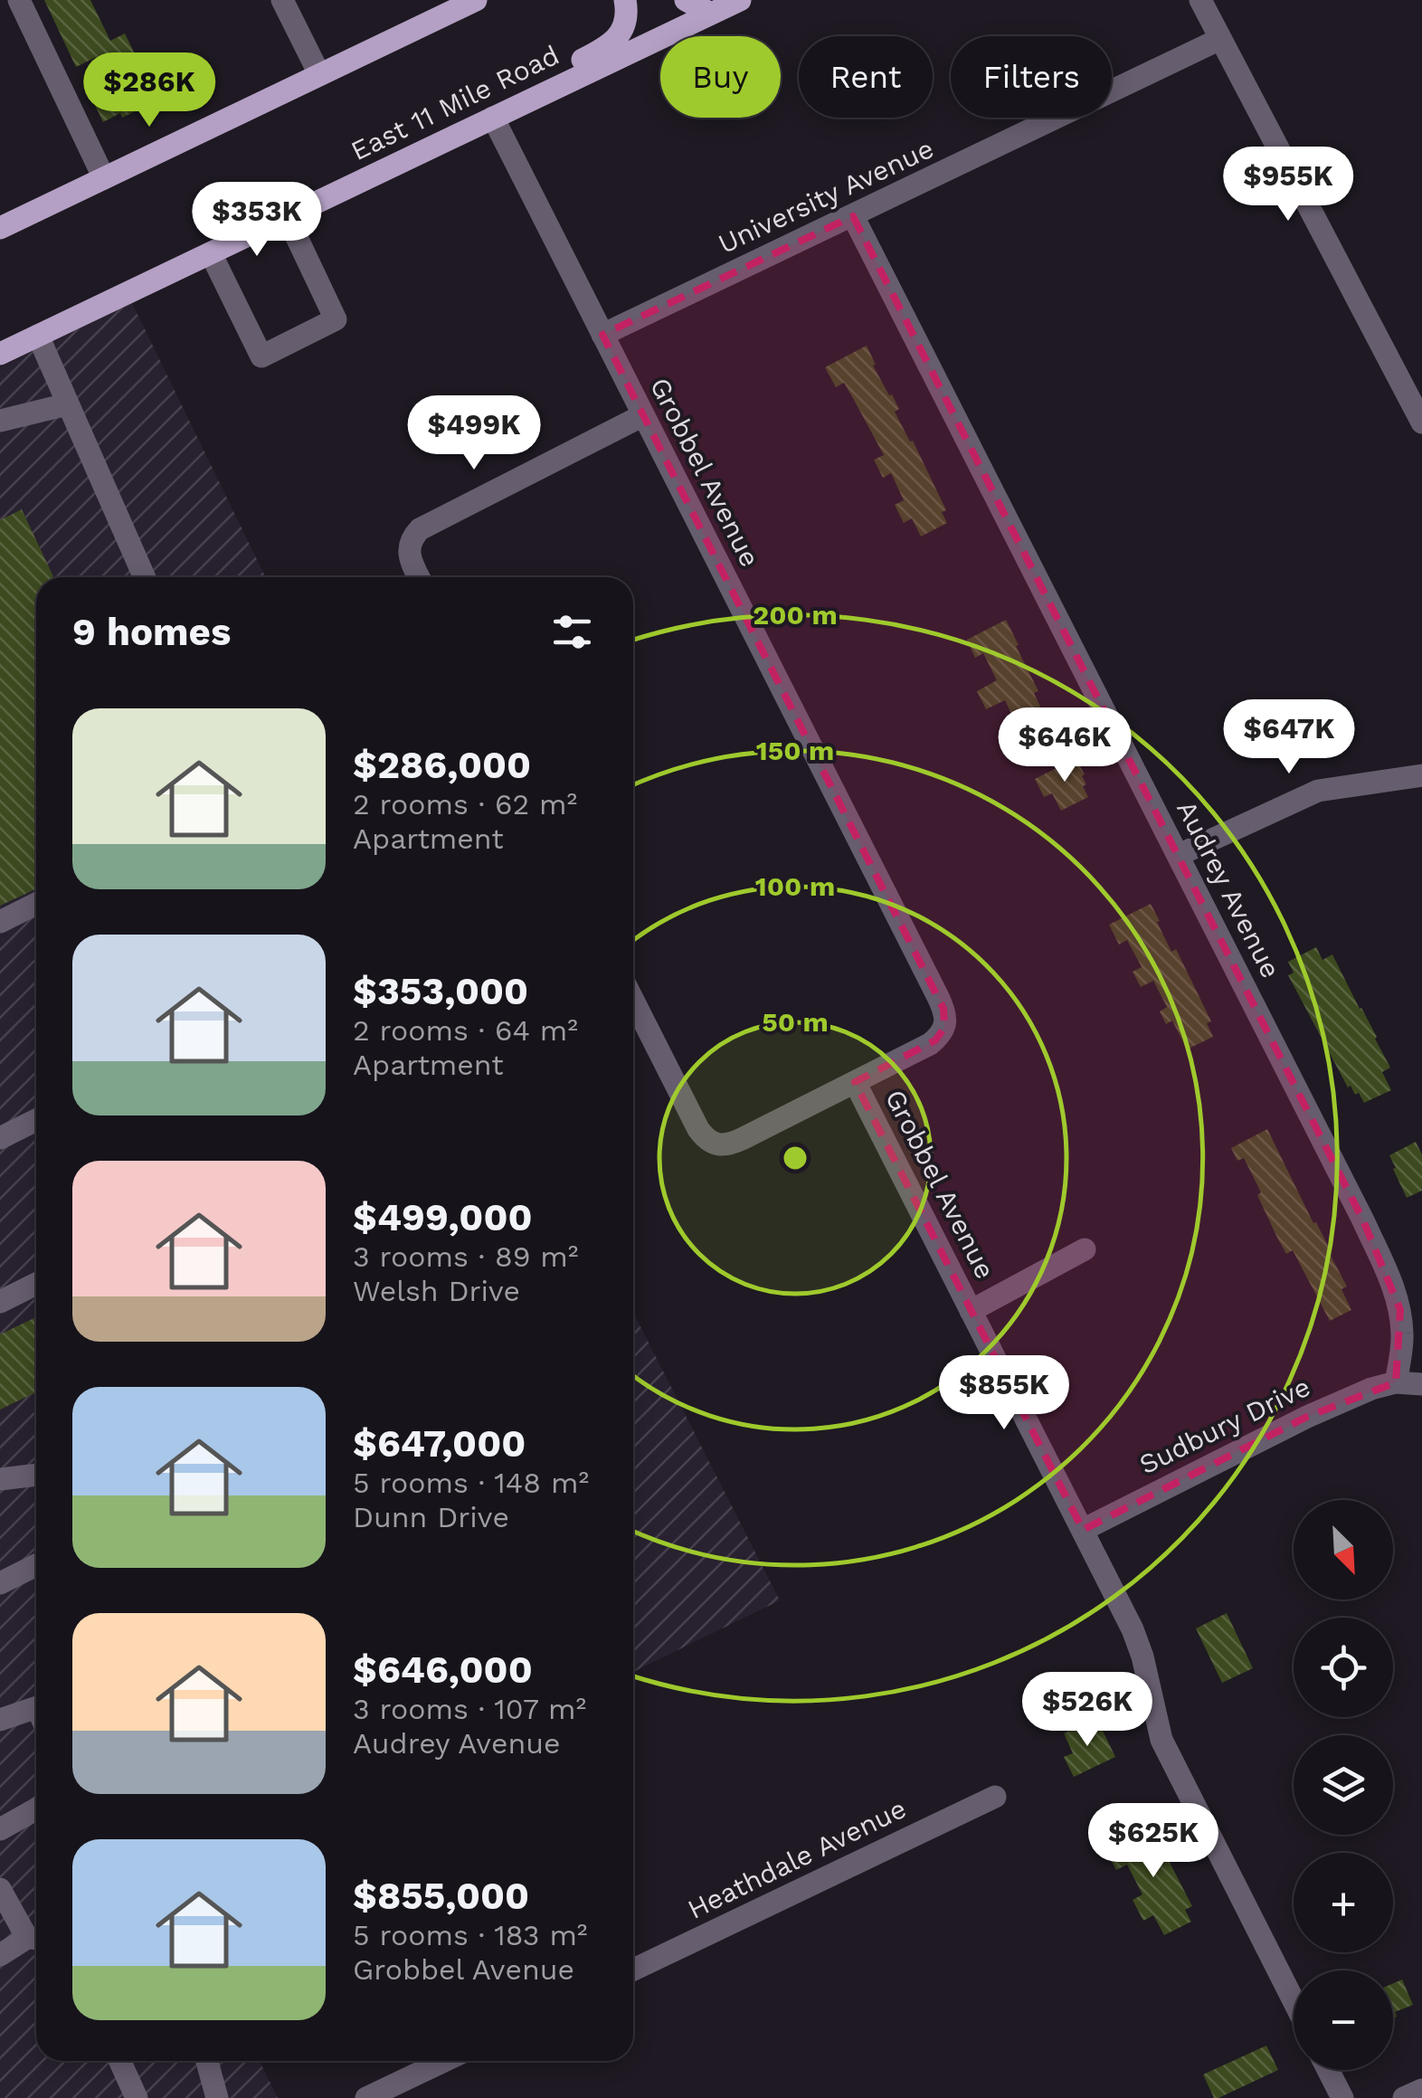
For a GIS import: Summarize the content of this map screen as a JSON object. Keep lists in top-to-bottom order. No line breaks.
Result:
{"streets":{"main road":["East 11 Mile Road"],"street":["University Avenue","Grobbel Avenue","Audrey Avenue","Sudbury Drive","Heathdale Avenue"]},"crossings":[["East 11 Mile Road","Grobbel Avenue"],["University Avenue","Grobbel Avenue"],["University Avenue","Audrey Avenue"],["Grobbel Avenue","Sudbury Drive"],["Audrey Avenue","Sudbury Drive"]],"north":"bottom right","page":{"chip":["Buy","Rent","Filters"],"price":["$286K","$955K","$353K","$499K","$647K","$646K","$855K","$526K","$625K"],"heading":"9 homes","list":[{"name":"$286,000","note":"2 rooms · 62 m² · Apartment"},{"name":"$353,000","note":"2 rooms · 64 m² · Apartment"},{"name":"$499,000","note":"3 rooms · 89 m² · Welsh Drive"},{"name":"$647,000","note":"5 rooms · 148 m² · Dunn Drive"},{"name":"$646,000","note":"3 rooms · 107 m² · Audrey Avenue"},{"name":"$855,000","note":"5 rooms · 183 m² · Grobbel Avenue"}],"map_buttons":["+","−"]},"rings":["200 m","150 m","100 m","50 m"]}
